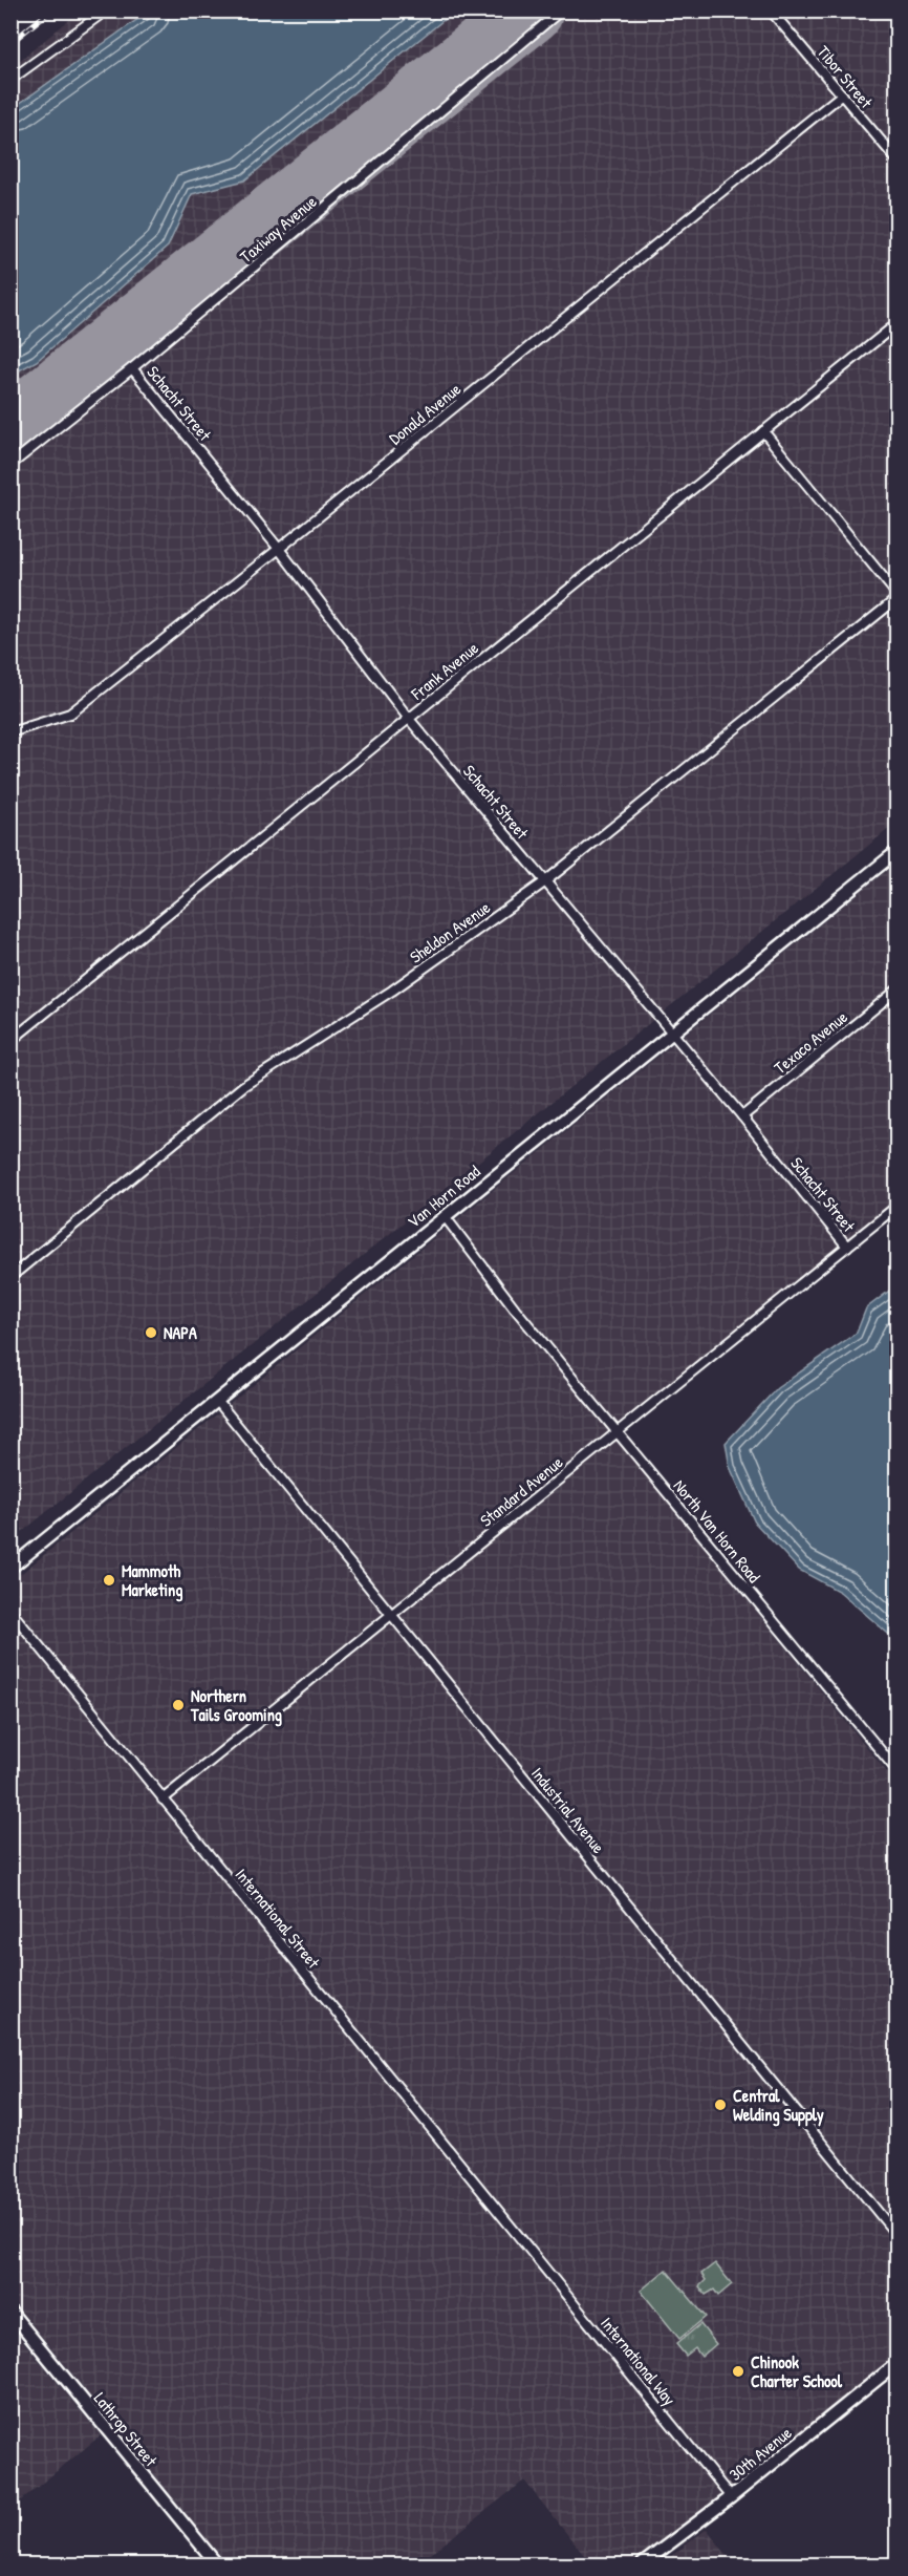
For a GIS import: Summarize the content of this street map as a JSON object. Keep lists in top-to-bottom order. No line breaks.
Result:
{"streets":{"main road":["Van Horn Road","Lathrop Street","30th Avenue"],"street":["Tibor Street","Taxiway Avenue","Schacht Street","Donald Avenue","Frank Avenue","Sheldon Avenue","Texaco Avenue","Standard Avenue","North Van Horn Road","Industrial Avenue","International Street","International Way"]},"crossings":[["Tibor Street","Donald Avenue"],["Taxiway Avenue","Schacht Street"],["Schacht Street","Donald Avenue"],["Schacht Street","Frank Avenue"],["Schacht Street","Sheldon Avenue"],["Schacht Street","Texaco Avenue"],["Schacht Street","Van Horn Road"],["Schacht Street","Standard Avenue"],["Van Horn Road","North Van Horn Road"],["Van Horn Road","Industrial Avenue"],["Standard Avenue","North Van Horn Road"],["Standard Avenue","Industrial Avenue"],["Standard Avenue","International Street"],["International Street","International Way"],["International Way","30th Avenue"]],"places":["NAPA","Mammoth Marketing","Northern Tails Grooming","Central Welding Supply","Chinook Charter School"]}
